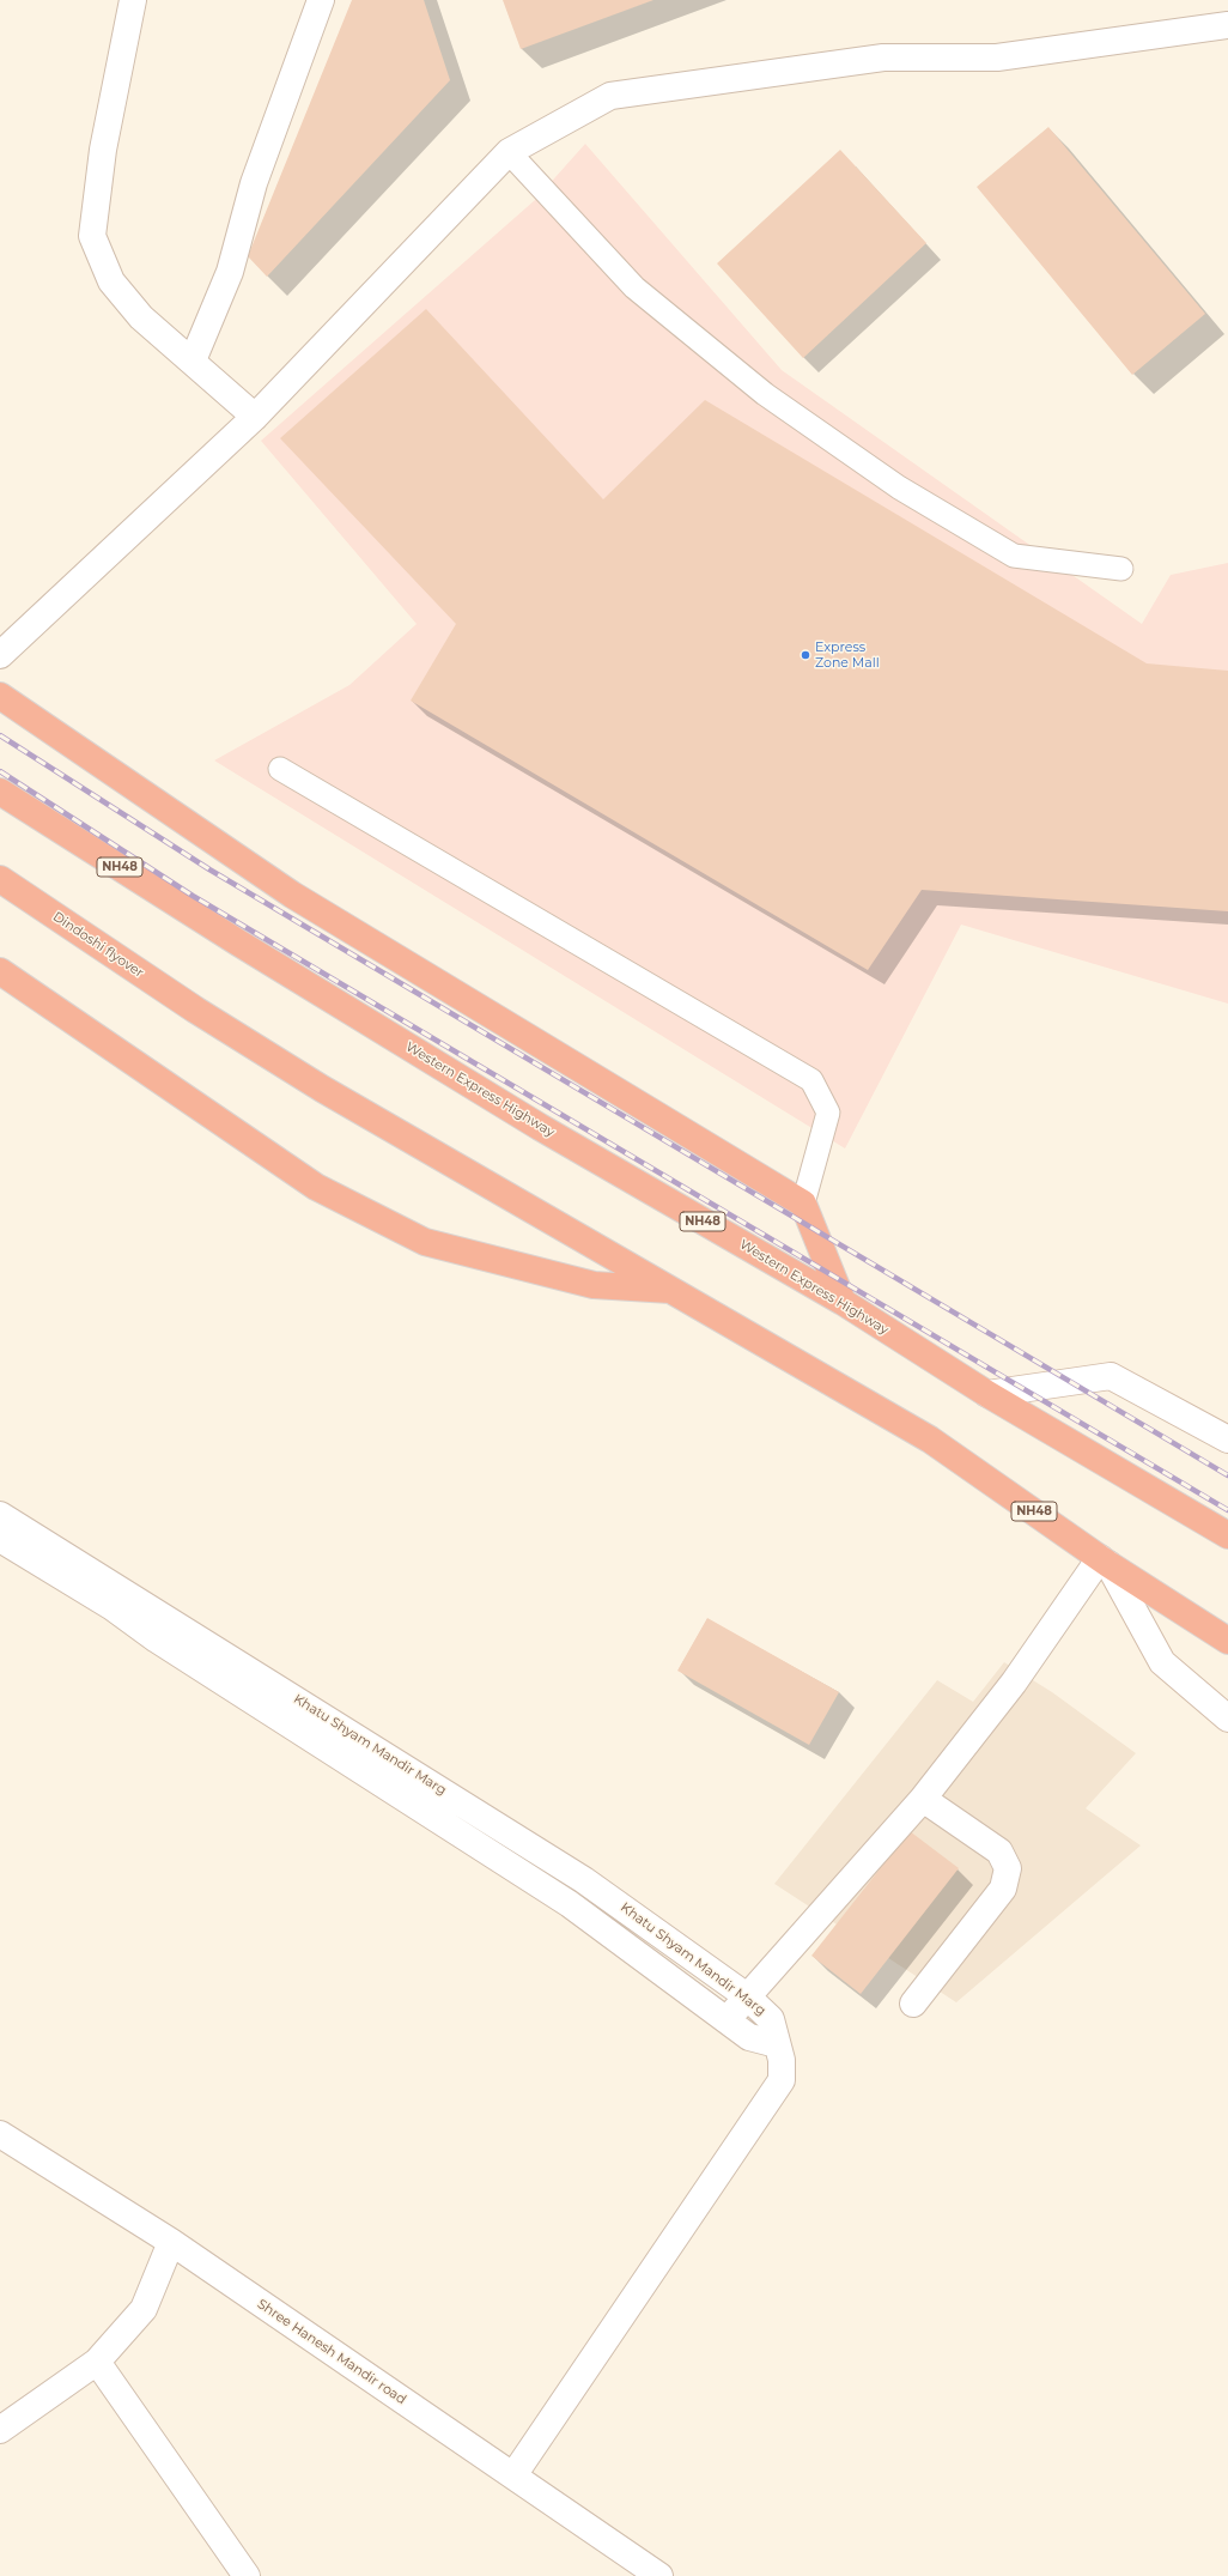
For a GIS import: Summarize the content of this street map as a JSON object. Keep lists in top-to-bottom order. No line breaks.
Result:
{"streets":{"highway":["NH48","Dindoshi flyover","Western Express Highway"],"street":["Khatu Shyam Mandir Marg","Shree Hanesh Mandir road"]},"crossings":[["NH48","Dindoshi flyover"]],"places":["Express Zone Mall"]}
